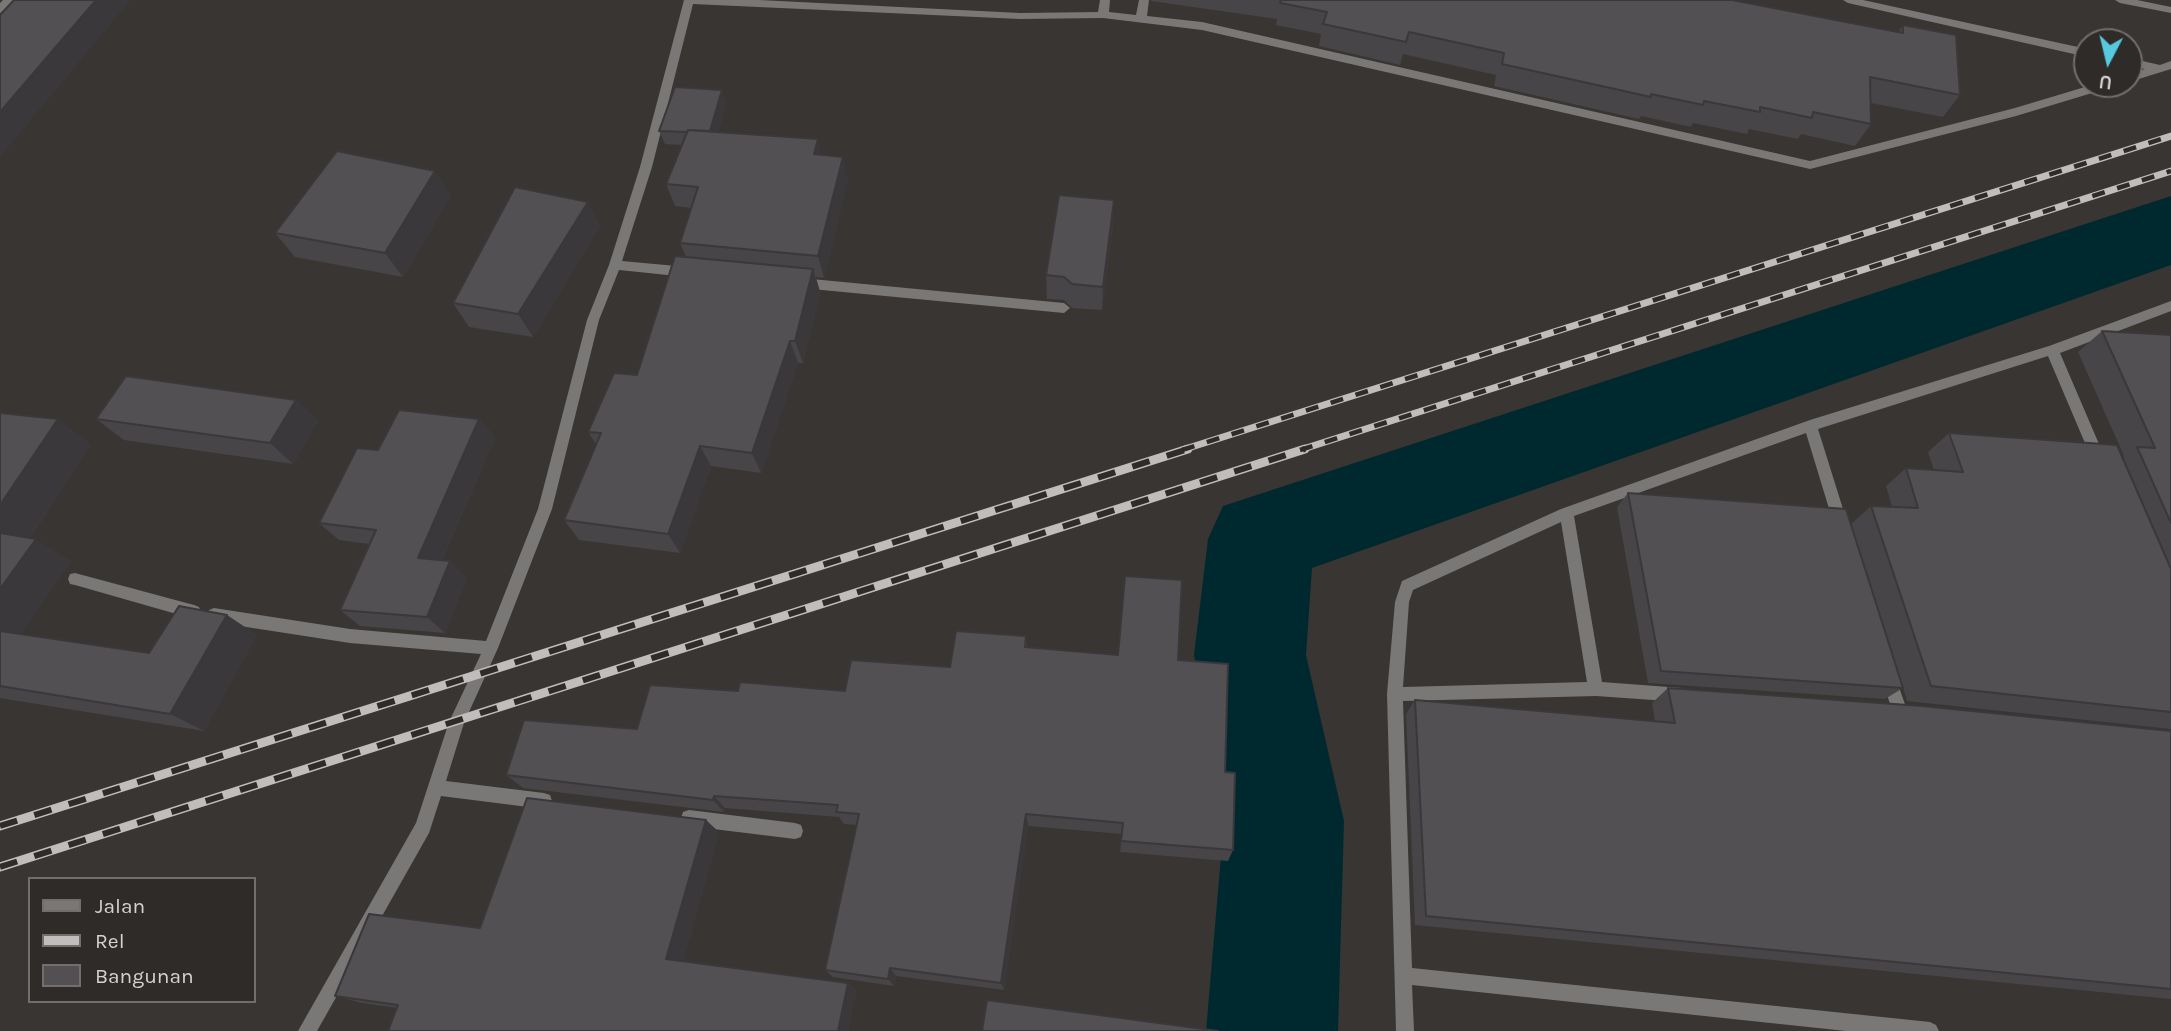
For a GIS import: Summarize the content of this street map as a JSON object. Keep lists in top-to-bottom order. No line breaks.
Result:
{"legend":["Jalan","Rel","Bangunan"],"north":"bottom"}
